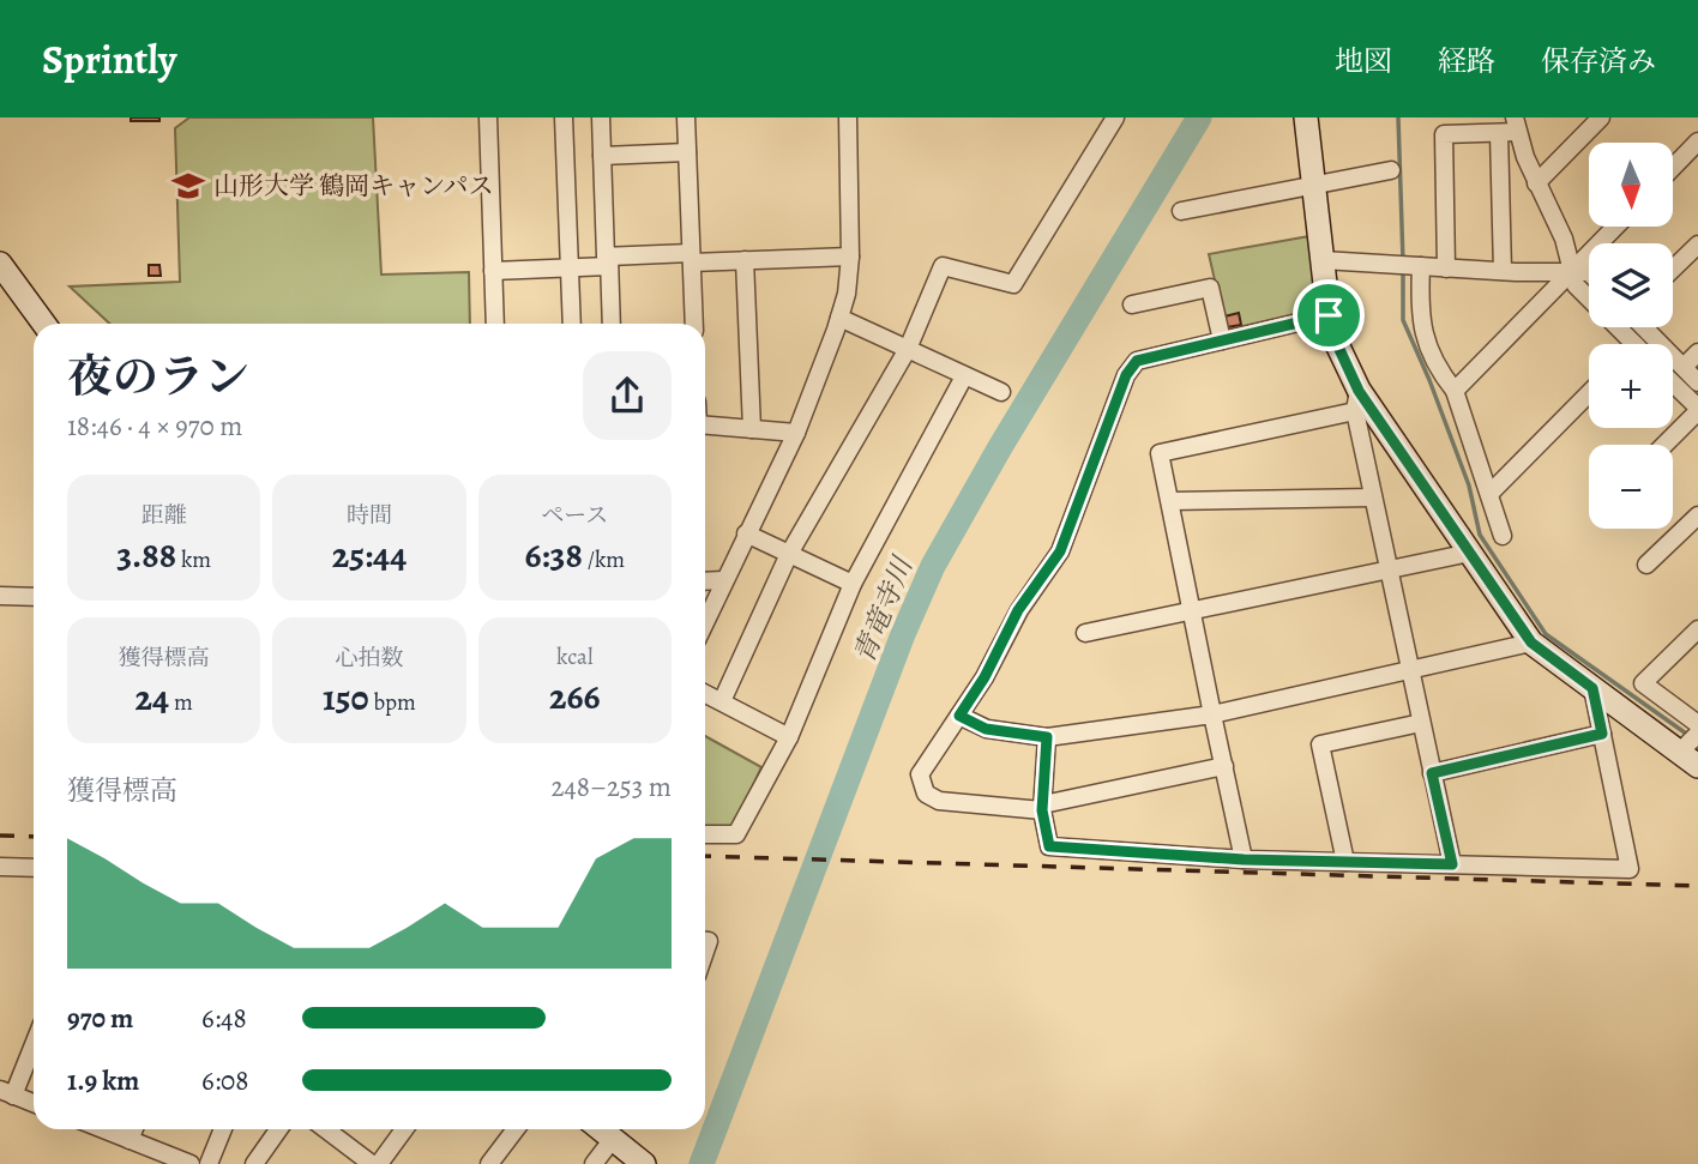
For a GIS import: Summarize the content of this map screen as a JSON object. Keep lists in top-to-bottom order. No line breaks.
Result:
{"water":["青竜寺川"],"places":{"school or university":["山形大学 鶴岡キャンパス"]},"north":"bottom","page":{"header":"Sprintly","nav":["地図","経路","保存済み"],"map_buttons":["+","−"],"heading":["夜のラン","18:46 · 4 × 970 m"],"stats":[["距離","3.88 km"],["時間","25:44"],["ペース","6:38 /km"],["獲得標高","24 m"],["心拍数","150 bpm"],["kcal","266"]],"chart":["獲得標高","248–253 m"],"list":[{"name":"970 m","note":"6:48"},{"name":"1.9 km","note":"6:08"}]}}
